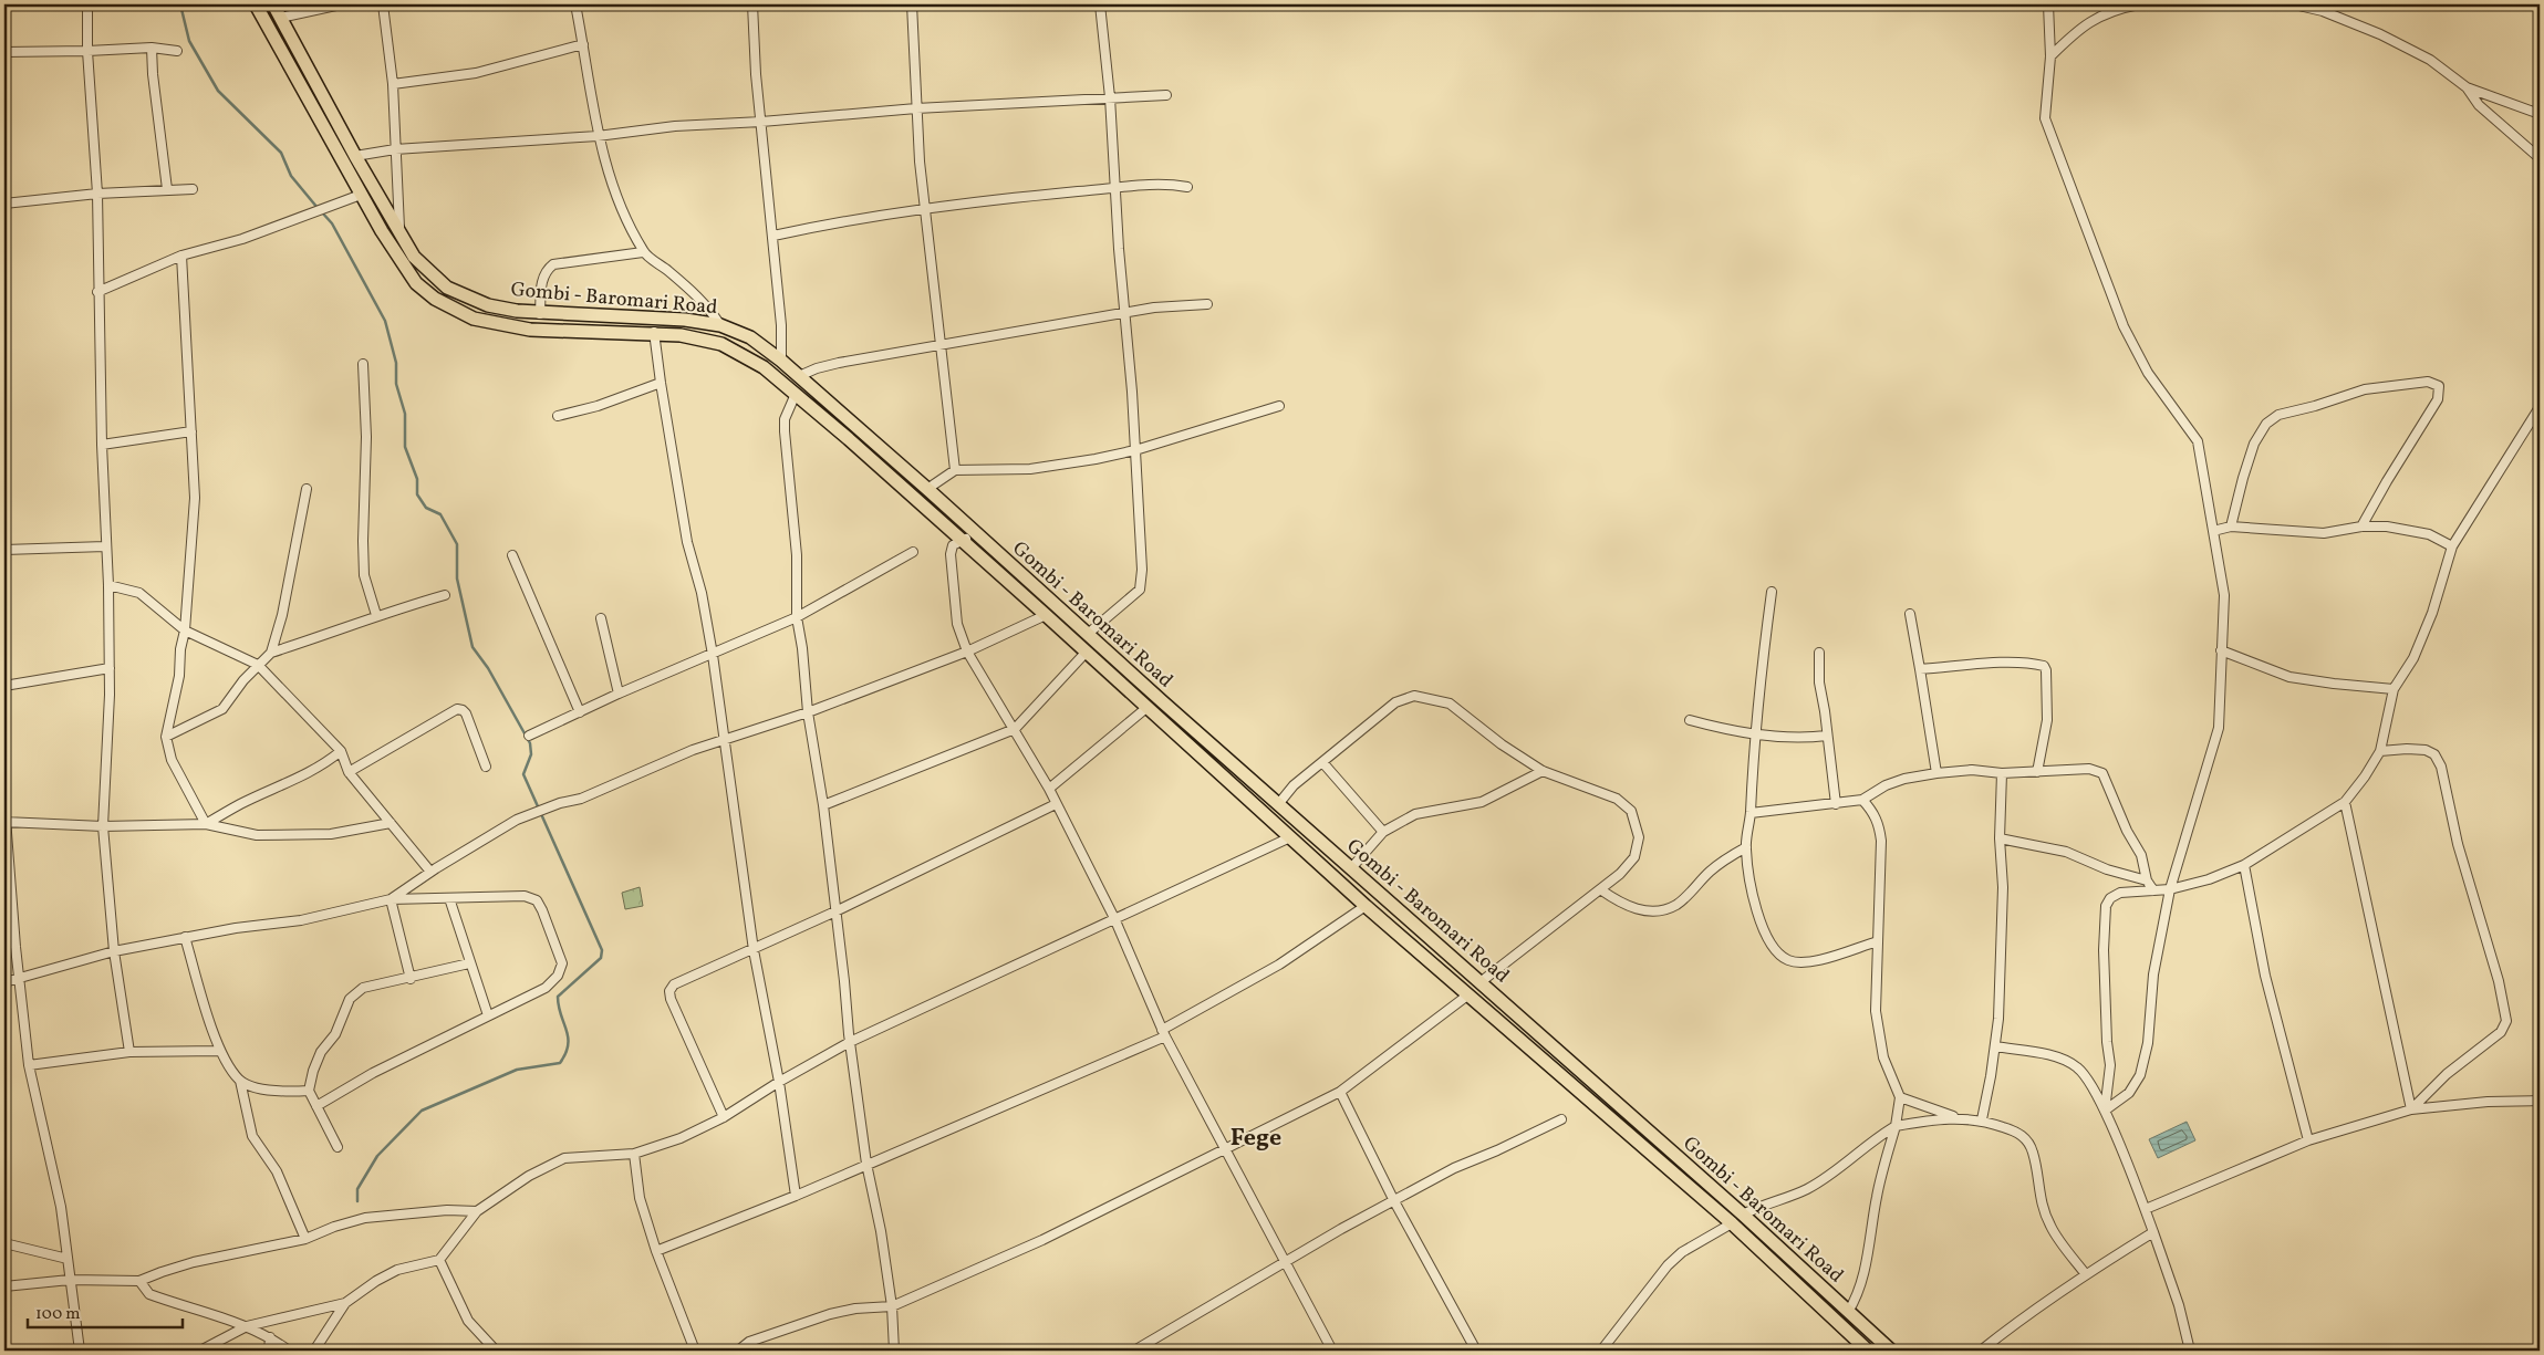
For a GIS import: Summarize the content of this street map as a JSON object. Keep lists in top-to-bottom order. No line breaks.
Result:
{"streets":{"main road":["Gombi - Baromari Road"]},"districts":["Fege"],"scale_bar":"100 m"}
